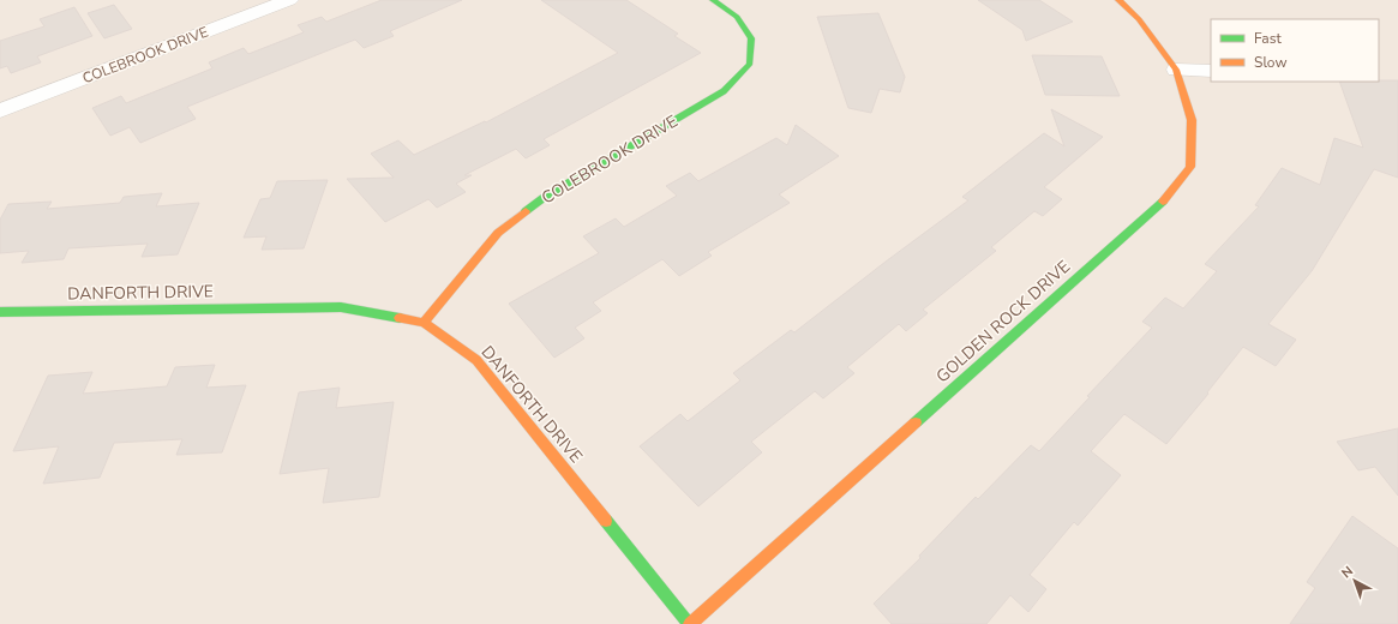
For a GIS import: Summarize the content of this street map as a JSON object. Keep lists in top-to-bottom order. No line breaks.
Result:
{"streets":{"street":["COLEBROOK DRIVE","DANFORTH DRIVE","GOLDEN ROCK DRIVE"]},"crossings":[["COLEBROOK DRIVE","DANFORTH DRIVE"],["DANFORTH DRIVE","GOLDEN ROCK DRIVE"]],"legend":["Fast","Slow"],"north":"top left"}
